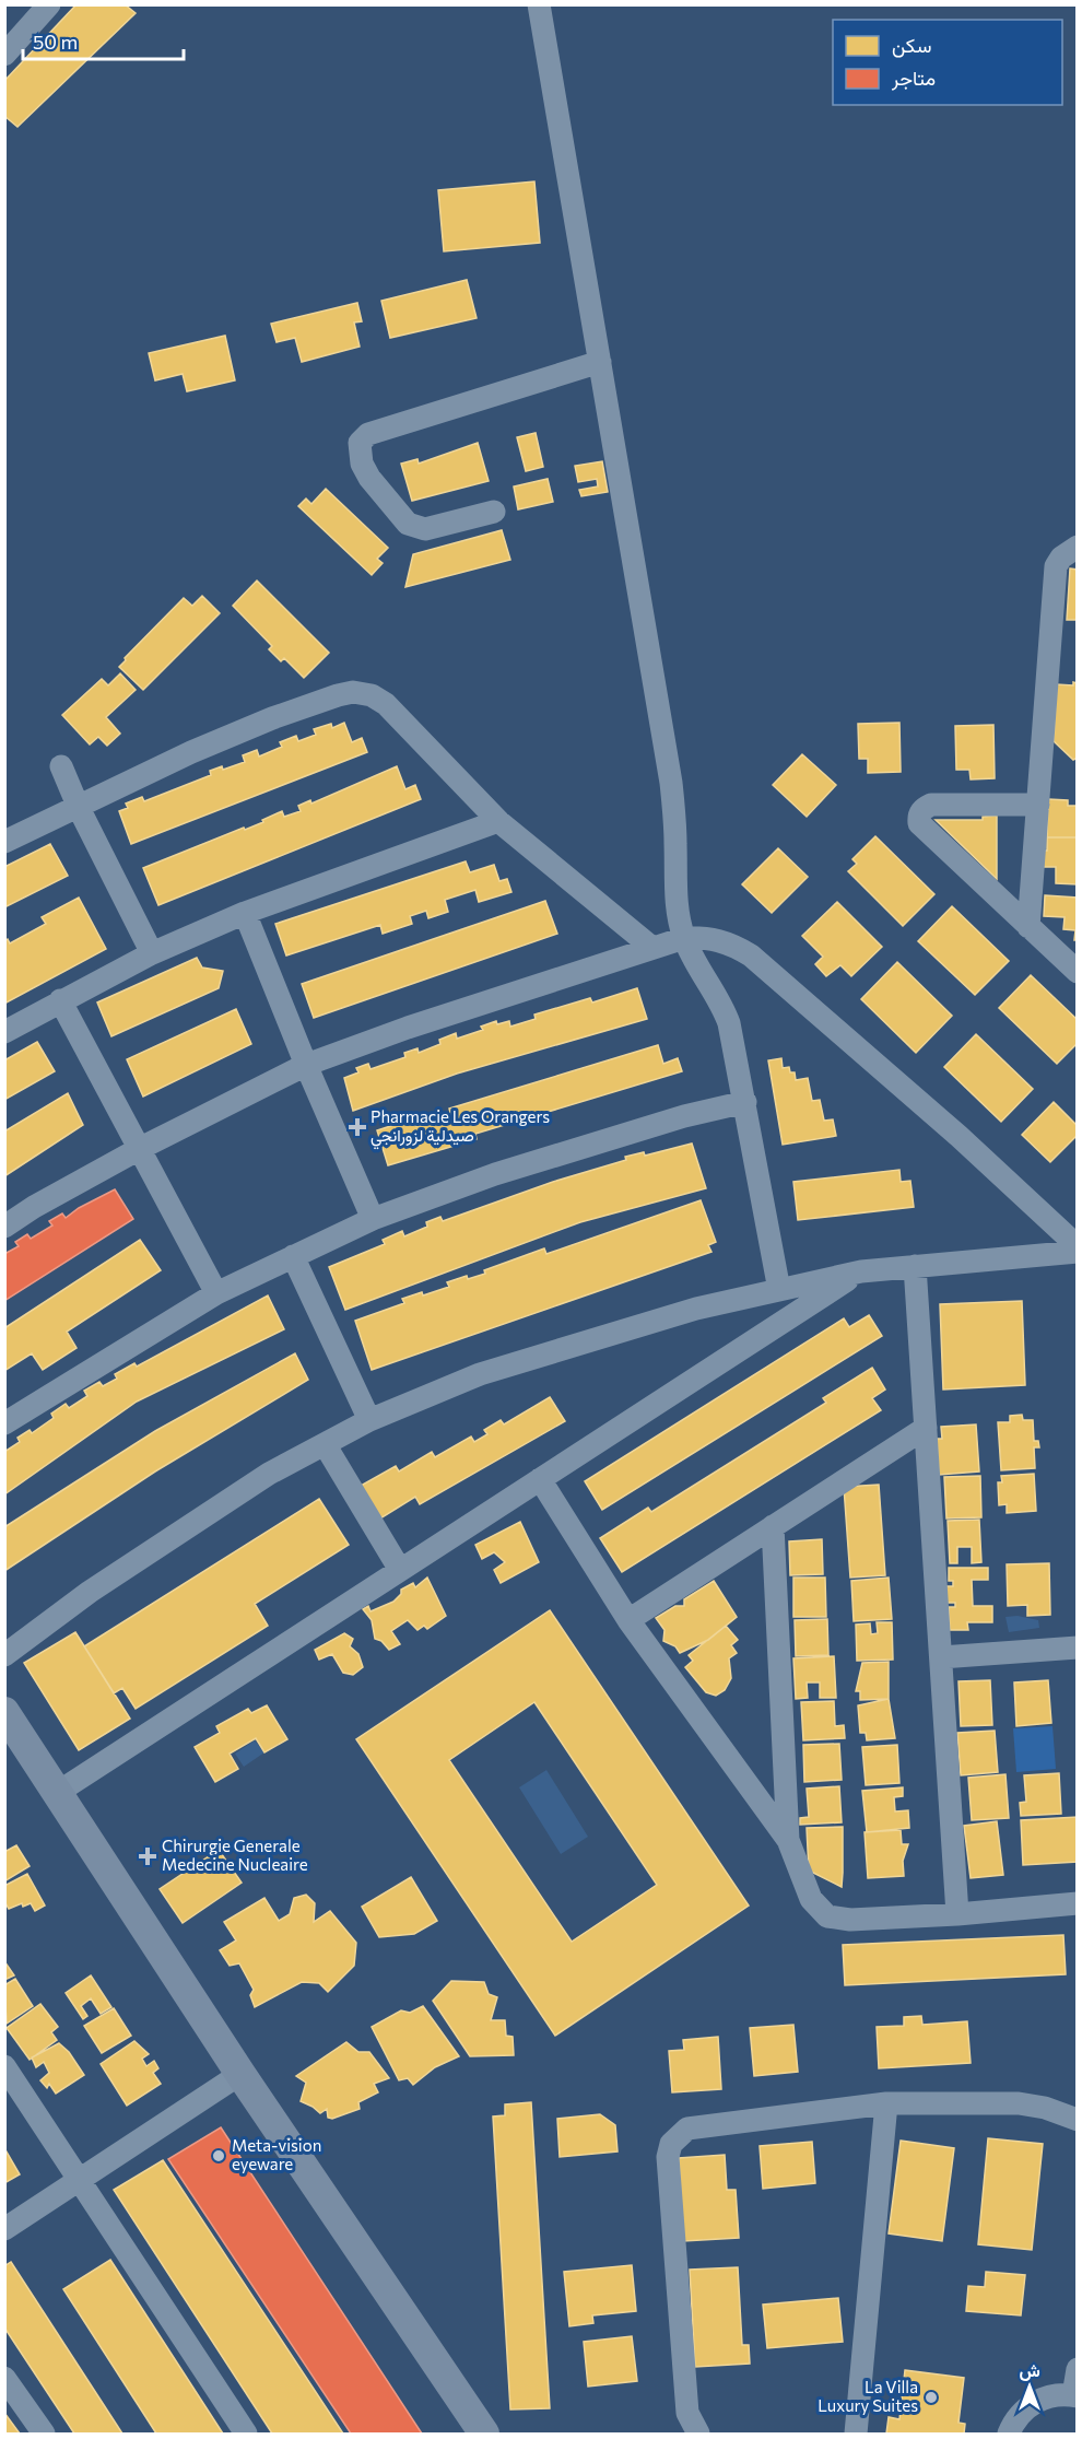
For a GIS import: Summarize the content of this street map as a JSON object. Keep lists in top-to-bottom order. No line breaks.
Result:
{"places":{"health":["Pharmacie Les Orangers صيدلية لزورانجي","Chirurgie Generale Medecine Nucleaire"],"other":["Meta-vision eyeware","La Villa Luxury Suites"]},"legend":["سكن","متاجر"],"scale_bar":"50 m","north":"top"}
